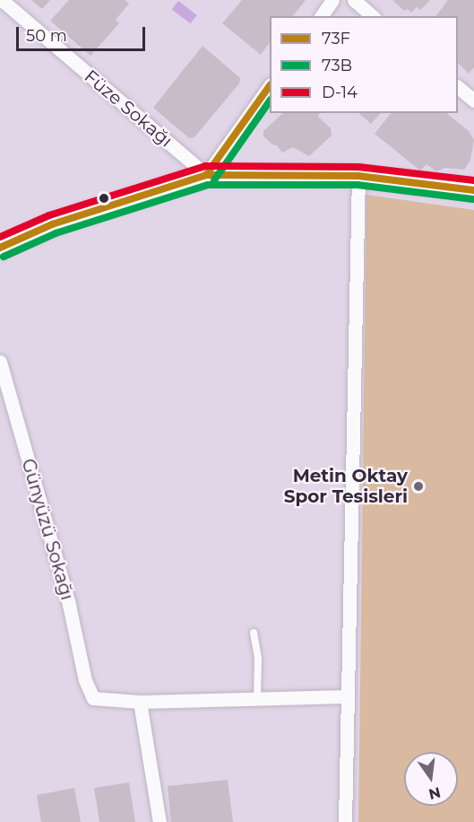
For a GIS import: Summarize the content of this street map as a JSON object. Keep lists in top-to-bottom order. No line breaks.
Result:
{"streets":{"street":["Füze Sokağı","Günyüzü Sokağı"]},"places":["Metin Oktay Spor Tesisleri"],"lines":["transit line 73F","transit line 73B","transit line D-14"],"legend":["73F","73B","D-14"],"scale_bar":"50 m","north":"bottom"}
